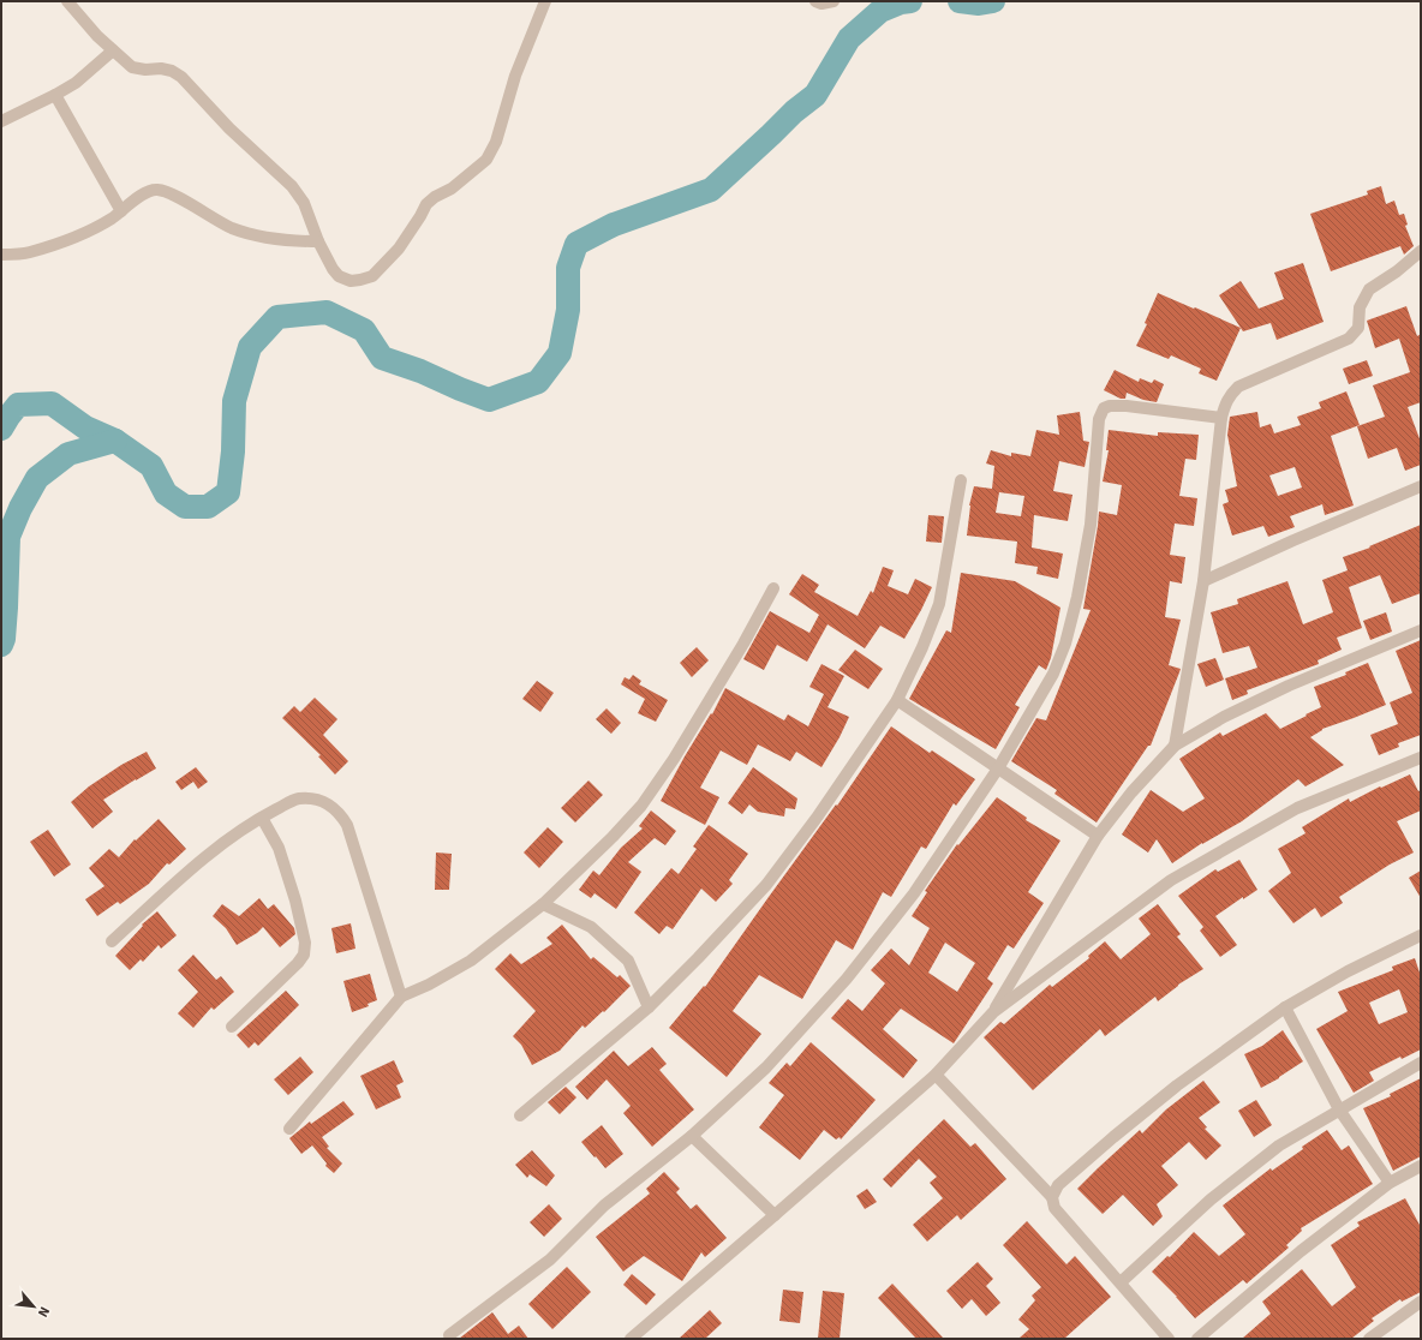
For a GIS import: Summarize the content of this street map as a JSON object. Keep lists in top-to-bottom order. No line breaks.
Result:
{"north":"bottom right"}
